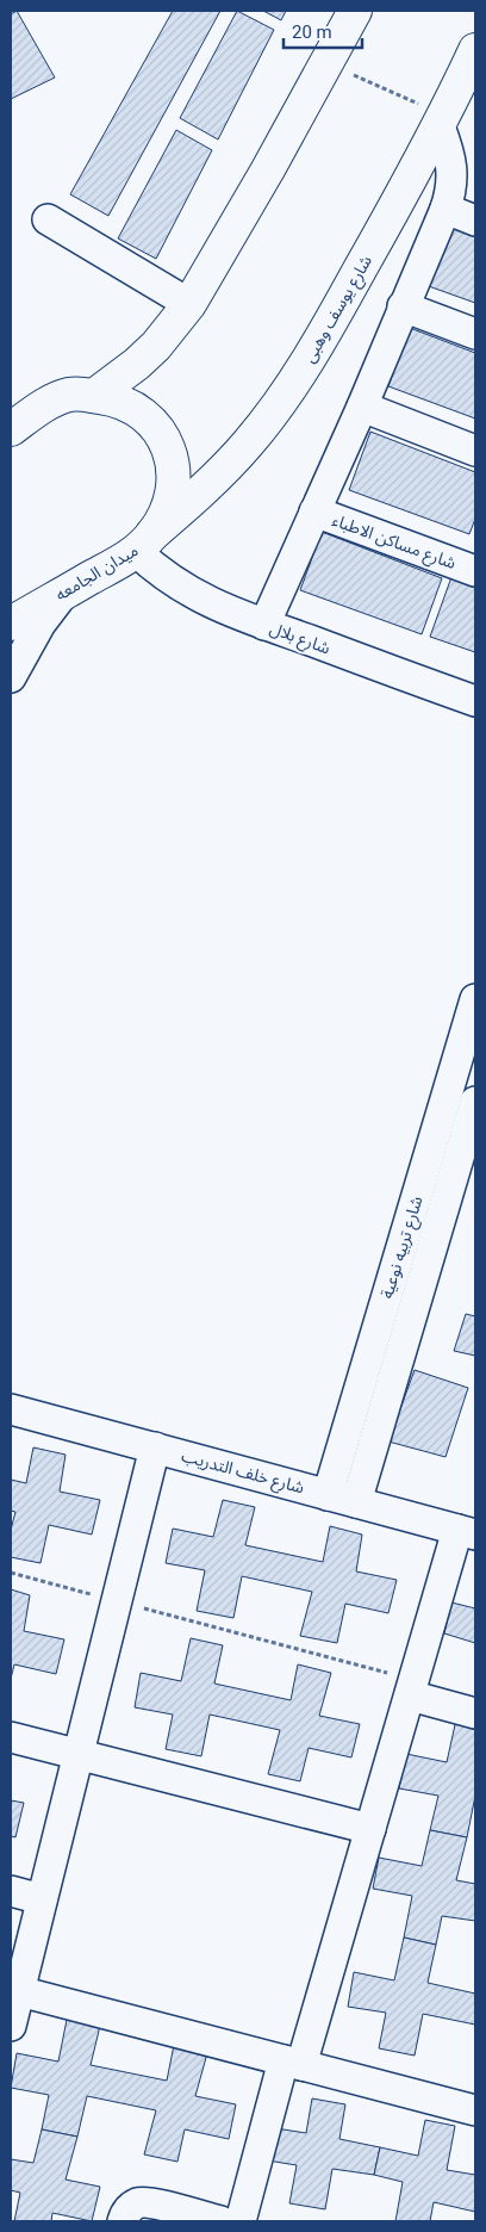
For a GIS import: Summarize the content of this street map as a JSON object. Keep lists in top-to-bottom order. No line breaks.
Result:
{"streets":{"main road":["شارع يوسف وهبى","ميدان الجامعه"],"street":["شارع مساكن الاطباء","شارع بلال","شارع تربيه نوعية","شارع خلف التدريب"]},"crossings":[["شارع يوسف وهبى","ميدان الجامعه"],["شارع يوسف وهبى","شارع بلال"],["ميدان الجامعه","شارع بلال"],["شارع تربيه نوعية","شارع خلف التدريب"]],"scale_bar":"20 m"}
